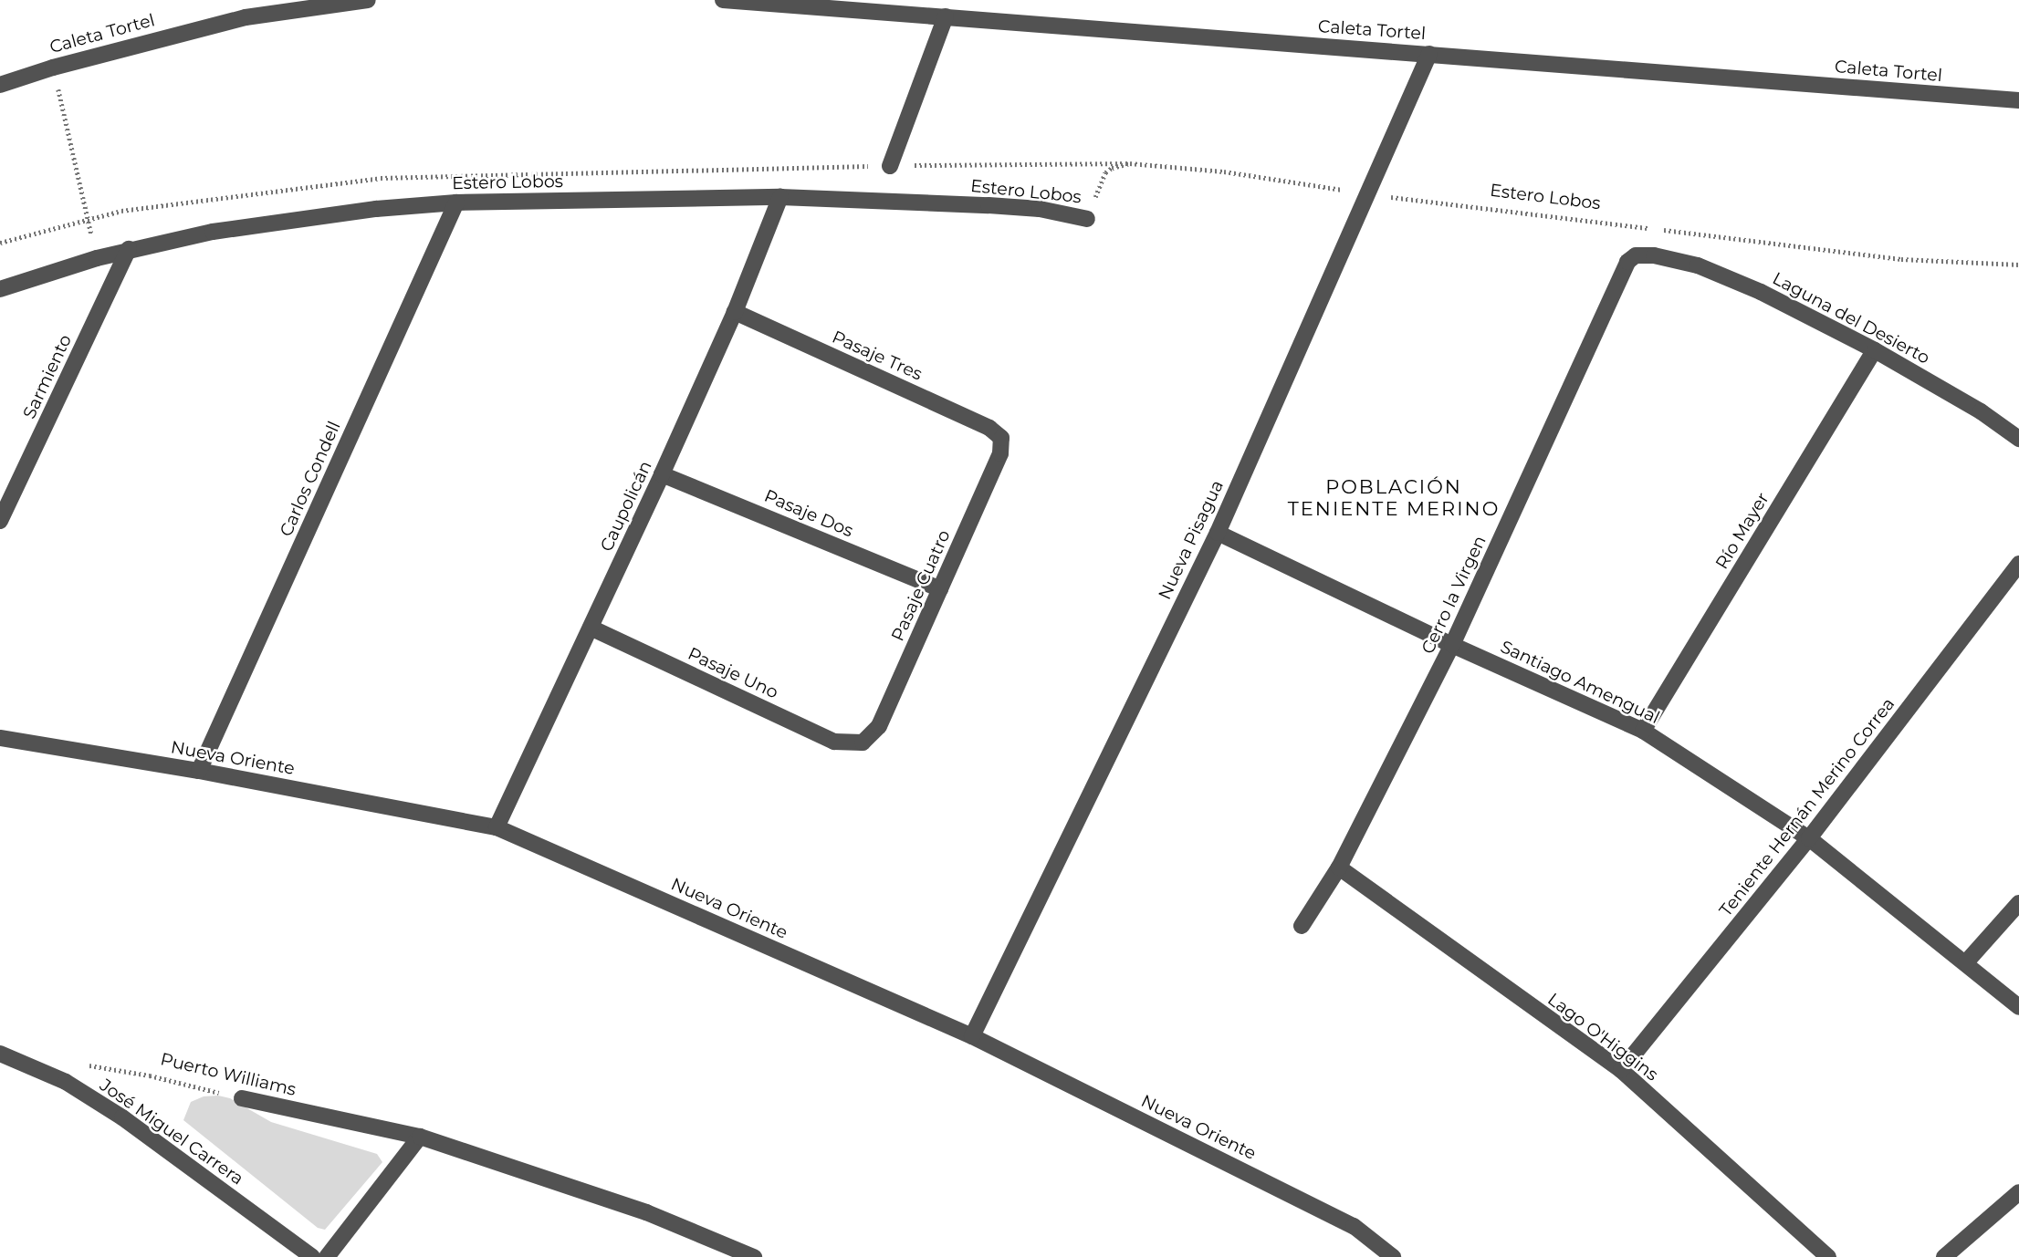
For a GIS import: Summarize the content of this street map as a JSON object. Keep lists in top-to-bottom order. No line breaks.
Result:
{"streets":{"street":["Caleta Tortel","Estero Lobos","Laguna del Desierto","Pasaje Tres","Sarmiento","Carlos Condell","Caupolicán","Pasaje Dos","Río Mayer","Nueva Pisagua","Pasaje Cuatro","Cerro la Virgen","Pasaje Uno","Santiago Amengual","Nueva Oriente","Teniente Hernán Merino Correa","Lago O'Higgins","Puerto Williams","José Miguel Carrera"]},"crossings":[["Caleta Tortel","Nueva Pisagua"],["Estero Lobos","Sarmiento"],["Estero Lobos","Carlos Condell"],["Estero Lobos","Caupolicán"],["Estero Lobos","Nueva Pisagua"],["Laguna del Desierto","Río Mayer"],["Laguna del Desierto","Cerro la Virgen"],["Pasaje Tres","Caupolicán"],["Pasaje Tres","Pasaje Cuatro"],["Carlos Condell","Nueva Oriente"],["Caupolicán","Pasaje Dos"],["Caupolicán","Pasaje Uno"],["Caupolicán","Nueva Oriente"],["Pasaje Dos","Pasaje Cuatro"],["Río Mayer","Santiago Amengual"],["Nueva Pisagua","Santiago Amengual"],["Nueva Pisagua","Nueva Oriente"],["Pasaje Cuatro","Pasaje Uno"],["Cerro la Virgen","Santiago Amengual"],["Cerro la Virgen","Lago O'Higgins"],["Santiago Amengual","Teniente Hernán Merino Correa"],["Teniente Hernán Merino Correa","Lago O'Higgins"]],"districts":["POBLACIÓN TENIENTE MERINO"]}
